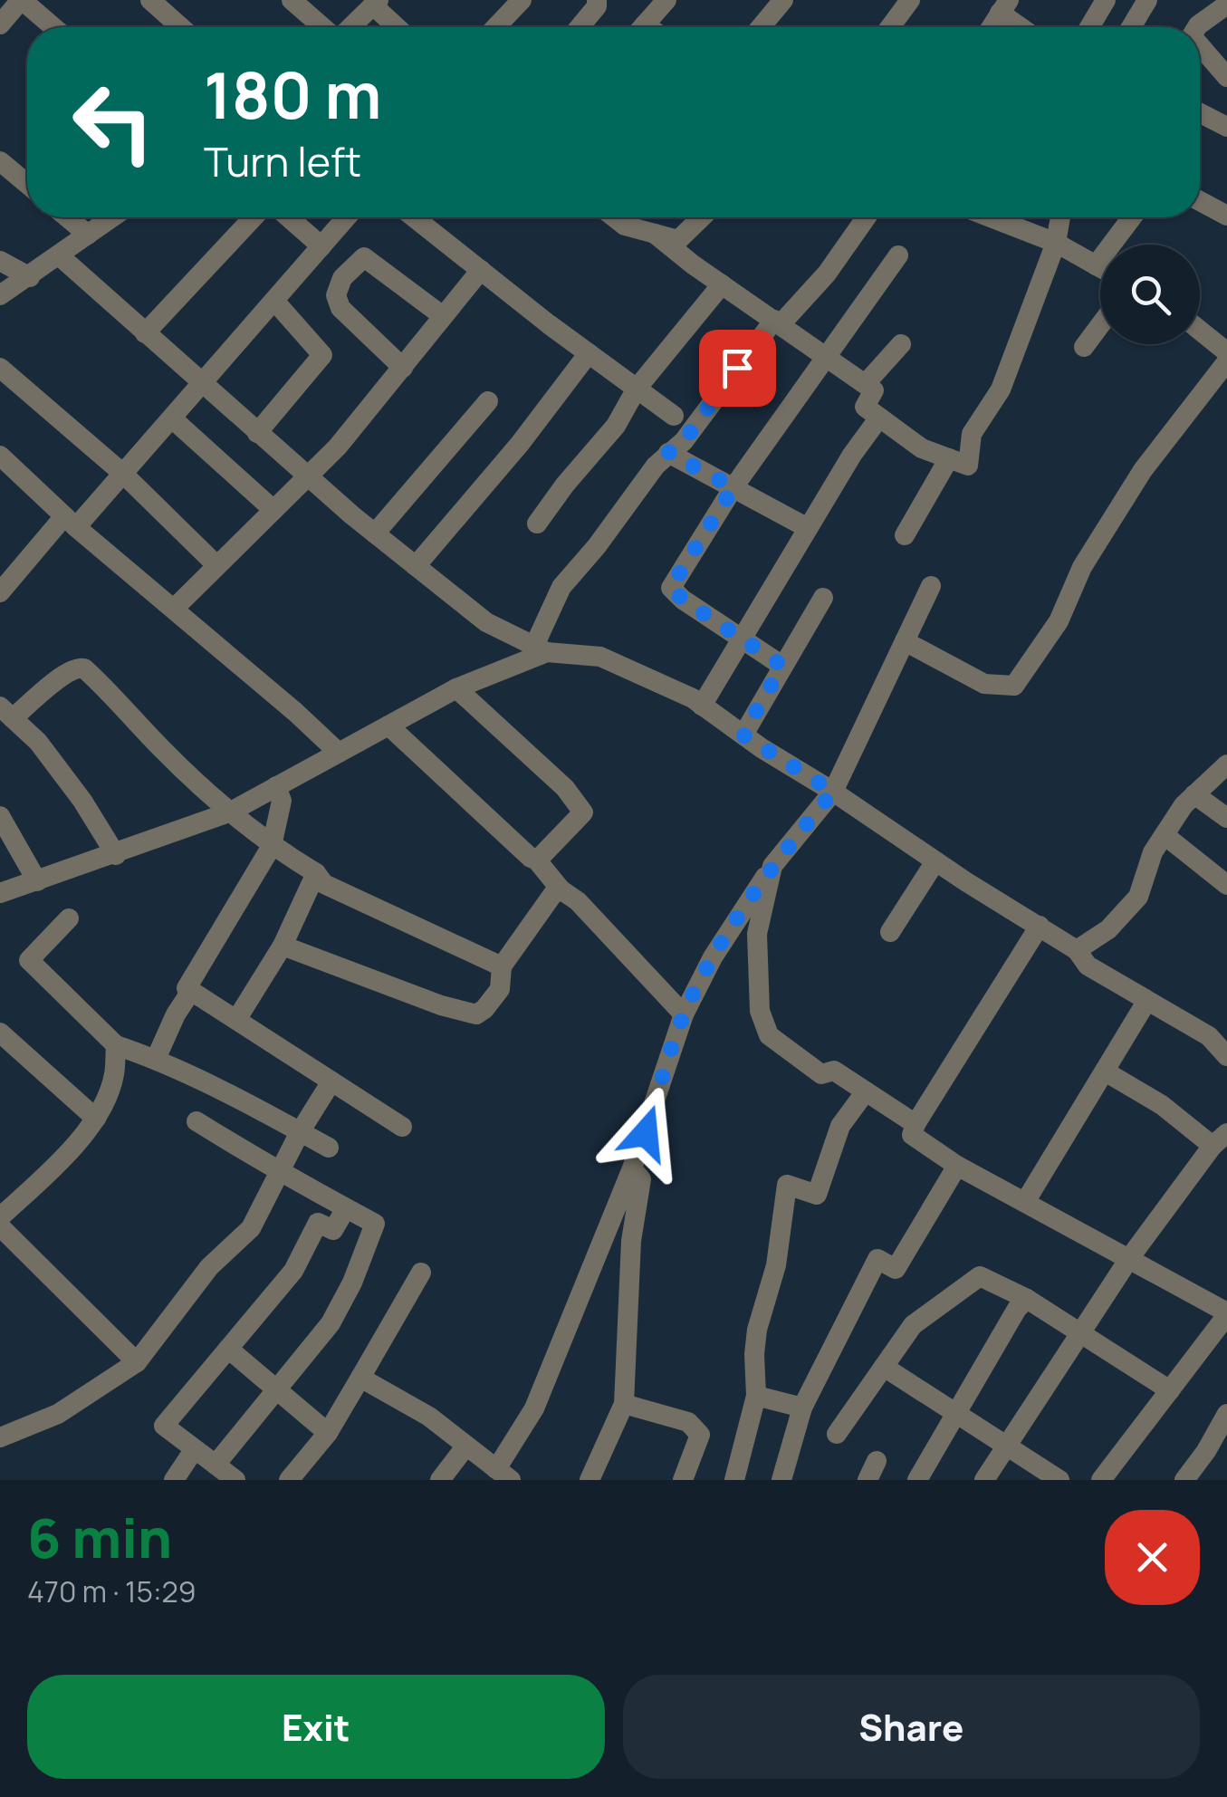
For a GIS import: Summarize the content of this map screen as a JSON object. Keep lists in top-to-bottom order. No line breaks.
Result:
{"page":{"turn":["180 m","Turn left"],"heading":["6 min","470 m · 15:29"],"buttons":["Exit","Share"]}}
